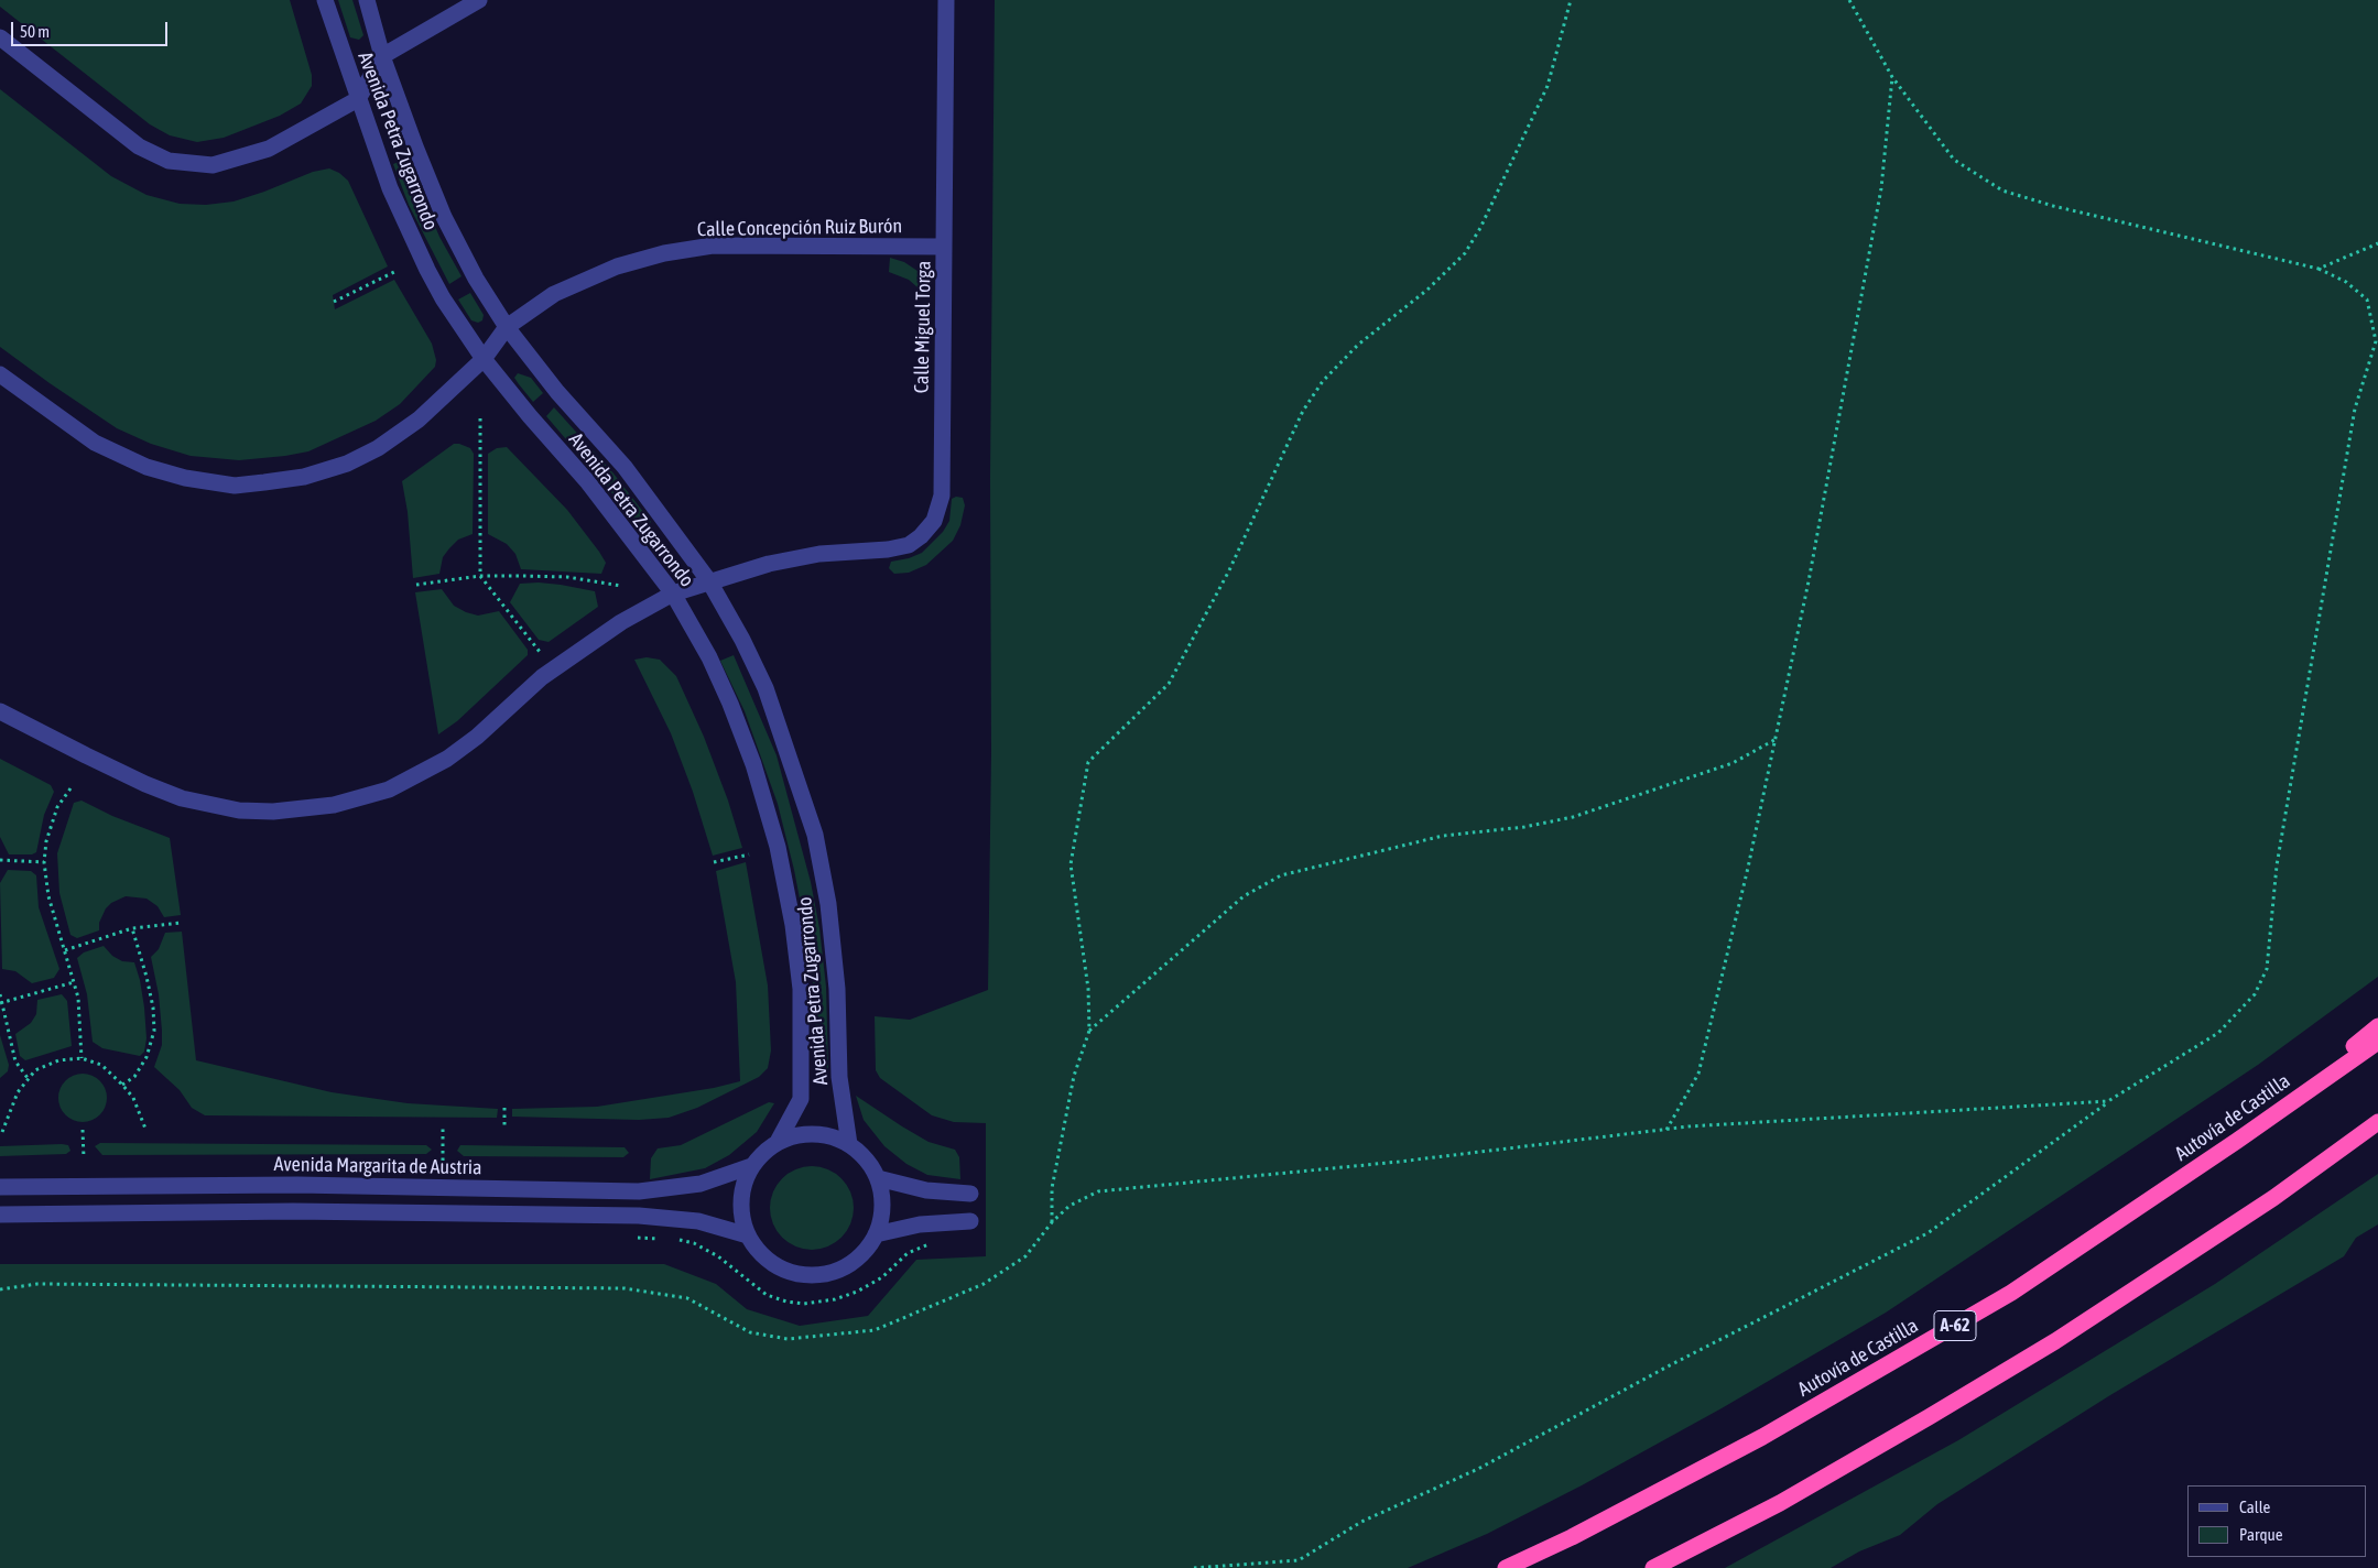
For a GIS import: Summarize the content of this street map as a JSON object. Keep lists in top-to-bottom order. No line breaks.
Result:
{"streets":{"highway":["Autovía de Castilla","A-62"],"street":["Avenida Petra Zugarrondo","Calle Concepción Ruiz Burón","Calle Miguel Torga","Avenida Margarita de Austria"]},"crossings":[["Avenida Petra Zugarrondo","Calle Concepción Ruiz Burón"],["Avenida Petra Zugarrondo","Calle Miguel Torga"],["Avenida Petra Zugarrondo","Avenida Margarita de Austria"],["Calle Concepción Ruiz Burón","Calle Miguel Torga"]],"legend":["Calle","Parque"],"scale_bar":"50 m"}
